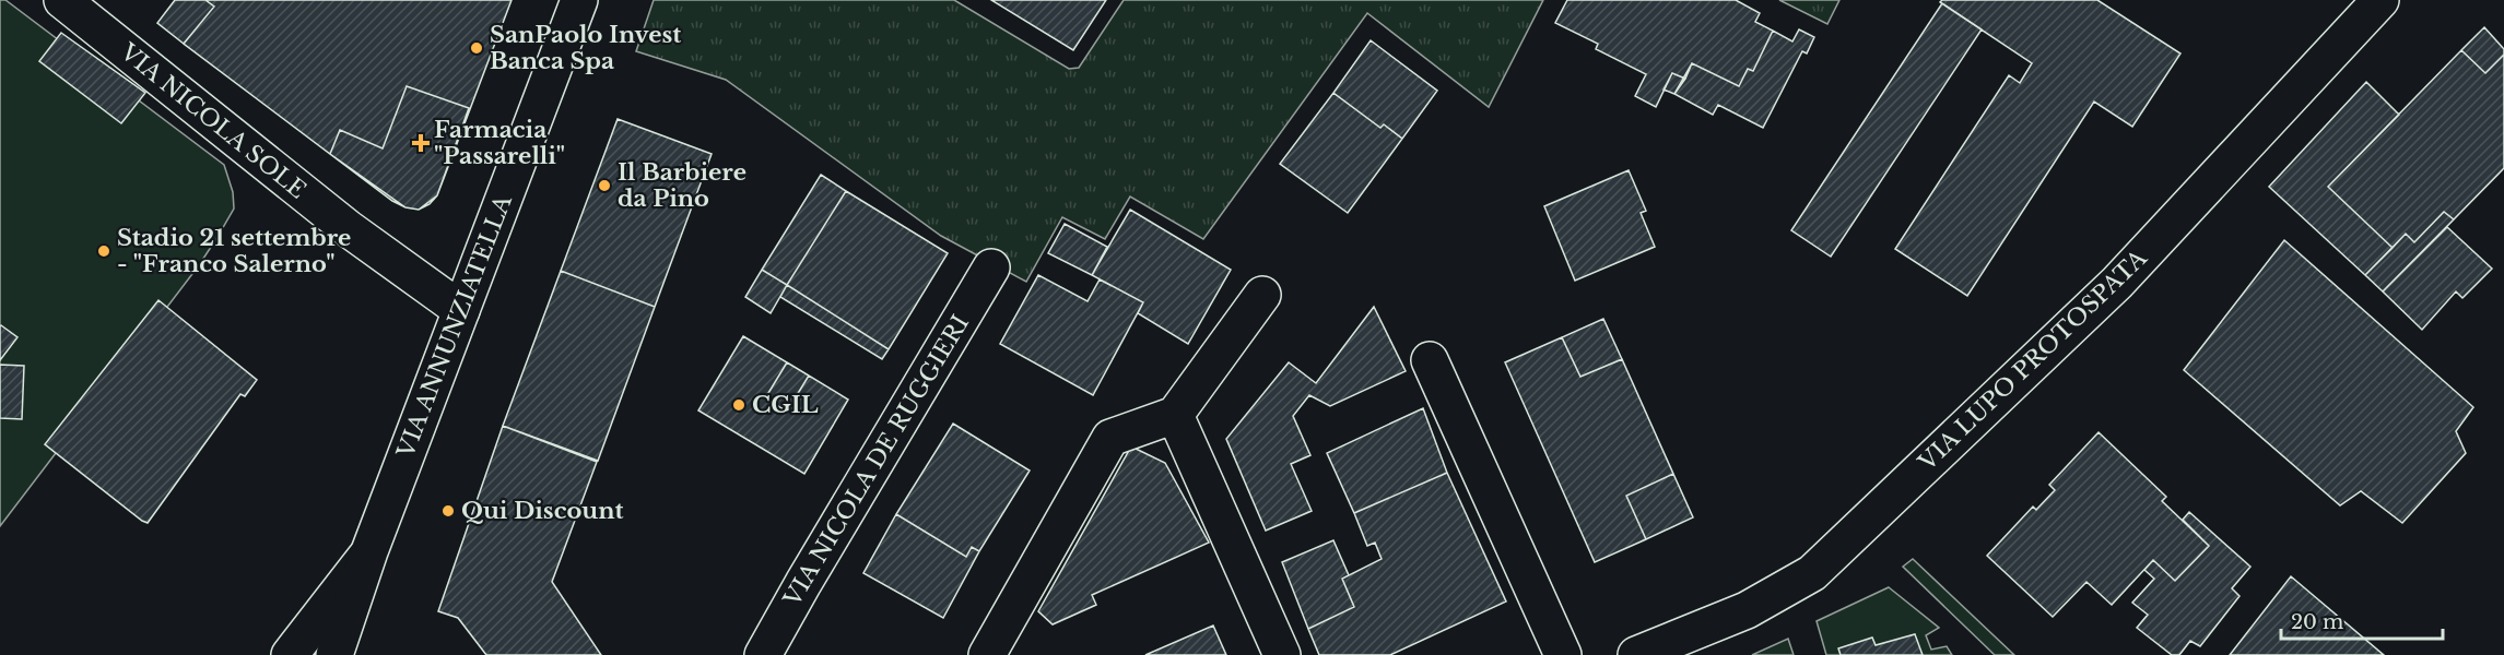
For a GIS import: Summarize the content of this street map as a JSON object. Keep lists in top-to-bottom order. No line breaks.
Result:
{"streets":{"street":["VIA NICOLA SOLE","VIA ANNUNZIATELLA","VIA LUPO PROTOSPATA","VIA NICOLA DE RUGGIERI"]},"crossings":[["VIA NICOLA SOLE","VIA ANNUNZIATELLA"]],"places":{"other":["SanPaolo Invest Banca Spa","Il Barbiere da Pino","Stadio 21 settembre - \"Franco Salerno\"","CGIL","Qui Discount"],"health":["Farmacia \"Passarelli\""]},"scale_bar":"20 m"}
